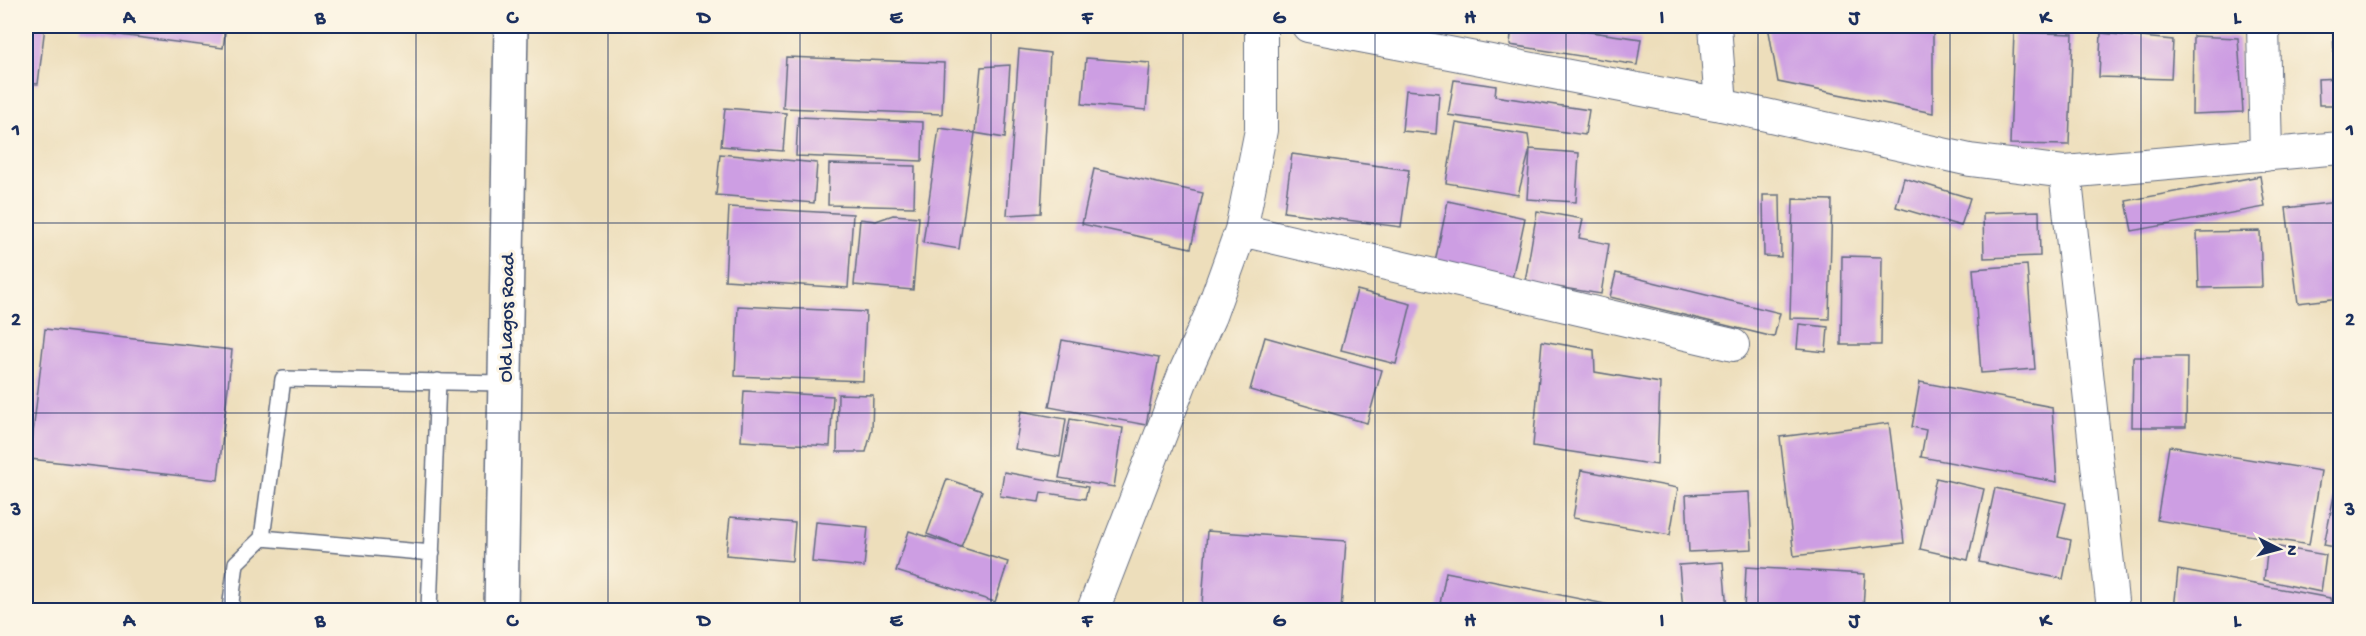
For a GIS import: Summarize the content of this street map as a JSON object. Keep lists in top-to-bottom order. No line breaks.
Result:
{"streets":{"main road":["Old Lagos Road"]},"north":"right","grid":{"columns":["A","B","C","D","E","F","G","H","I","J","K","L"],"rows":["1","2","3"]}}
